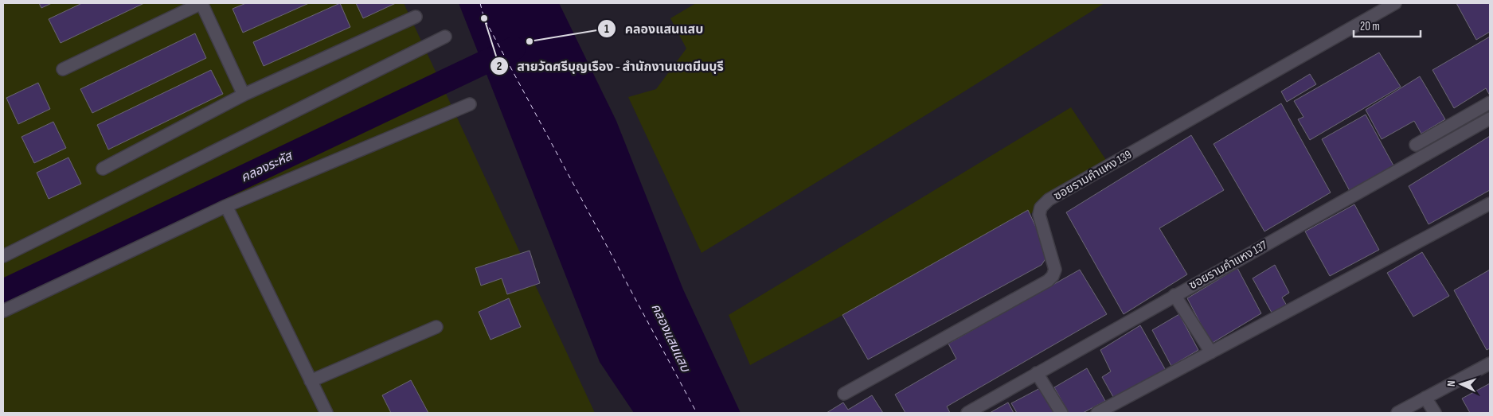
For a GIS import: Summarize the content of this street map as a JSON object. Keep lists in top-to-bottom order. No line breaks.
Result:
{"streets":{"street":["ซอยรามคำแหง 139","ซอยรามคำแหง 137"]},"water":["คลองระหัส","คลองแสนแสบ"],"places":["สายวัดศรีบุญเรือง - สำนักงานเขตมีนบุรี","คลองแสนแสบ"],"scale_bar":"20 m","north":"left"}
